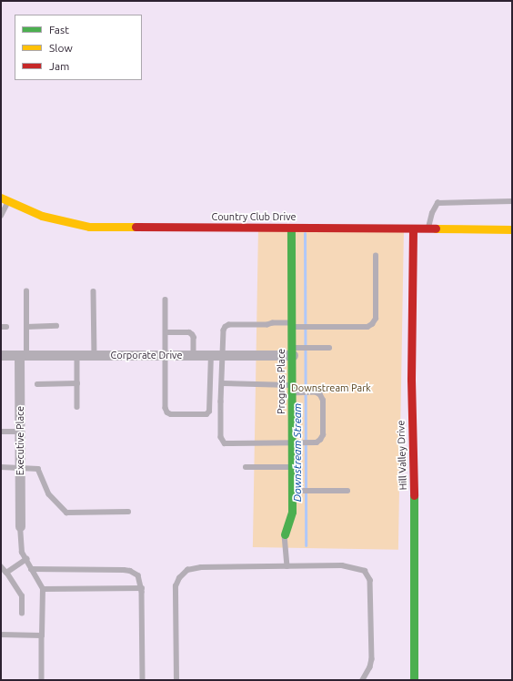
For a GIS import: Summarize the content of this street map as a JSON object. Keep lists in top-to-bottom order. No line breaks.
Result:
{"streets":{"street":["Country Club Drive","Corporate Drive","Progress Place","Executive Place","Hill Valley Drive"]},"crossings":[["Country Club Drive","Progress Place"],["Country Club Drive","Hill Valley Drive"],["Corporate Drive","Progress Place"],["Corporate Drive","Executive Place"]],"water":["Downstream Stream"],"parks":["Downstream Park"],"legend":["Fast","Slow","Jam"]}
